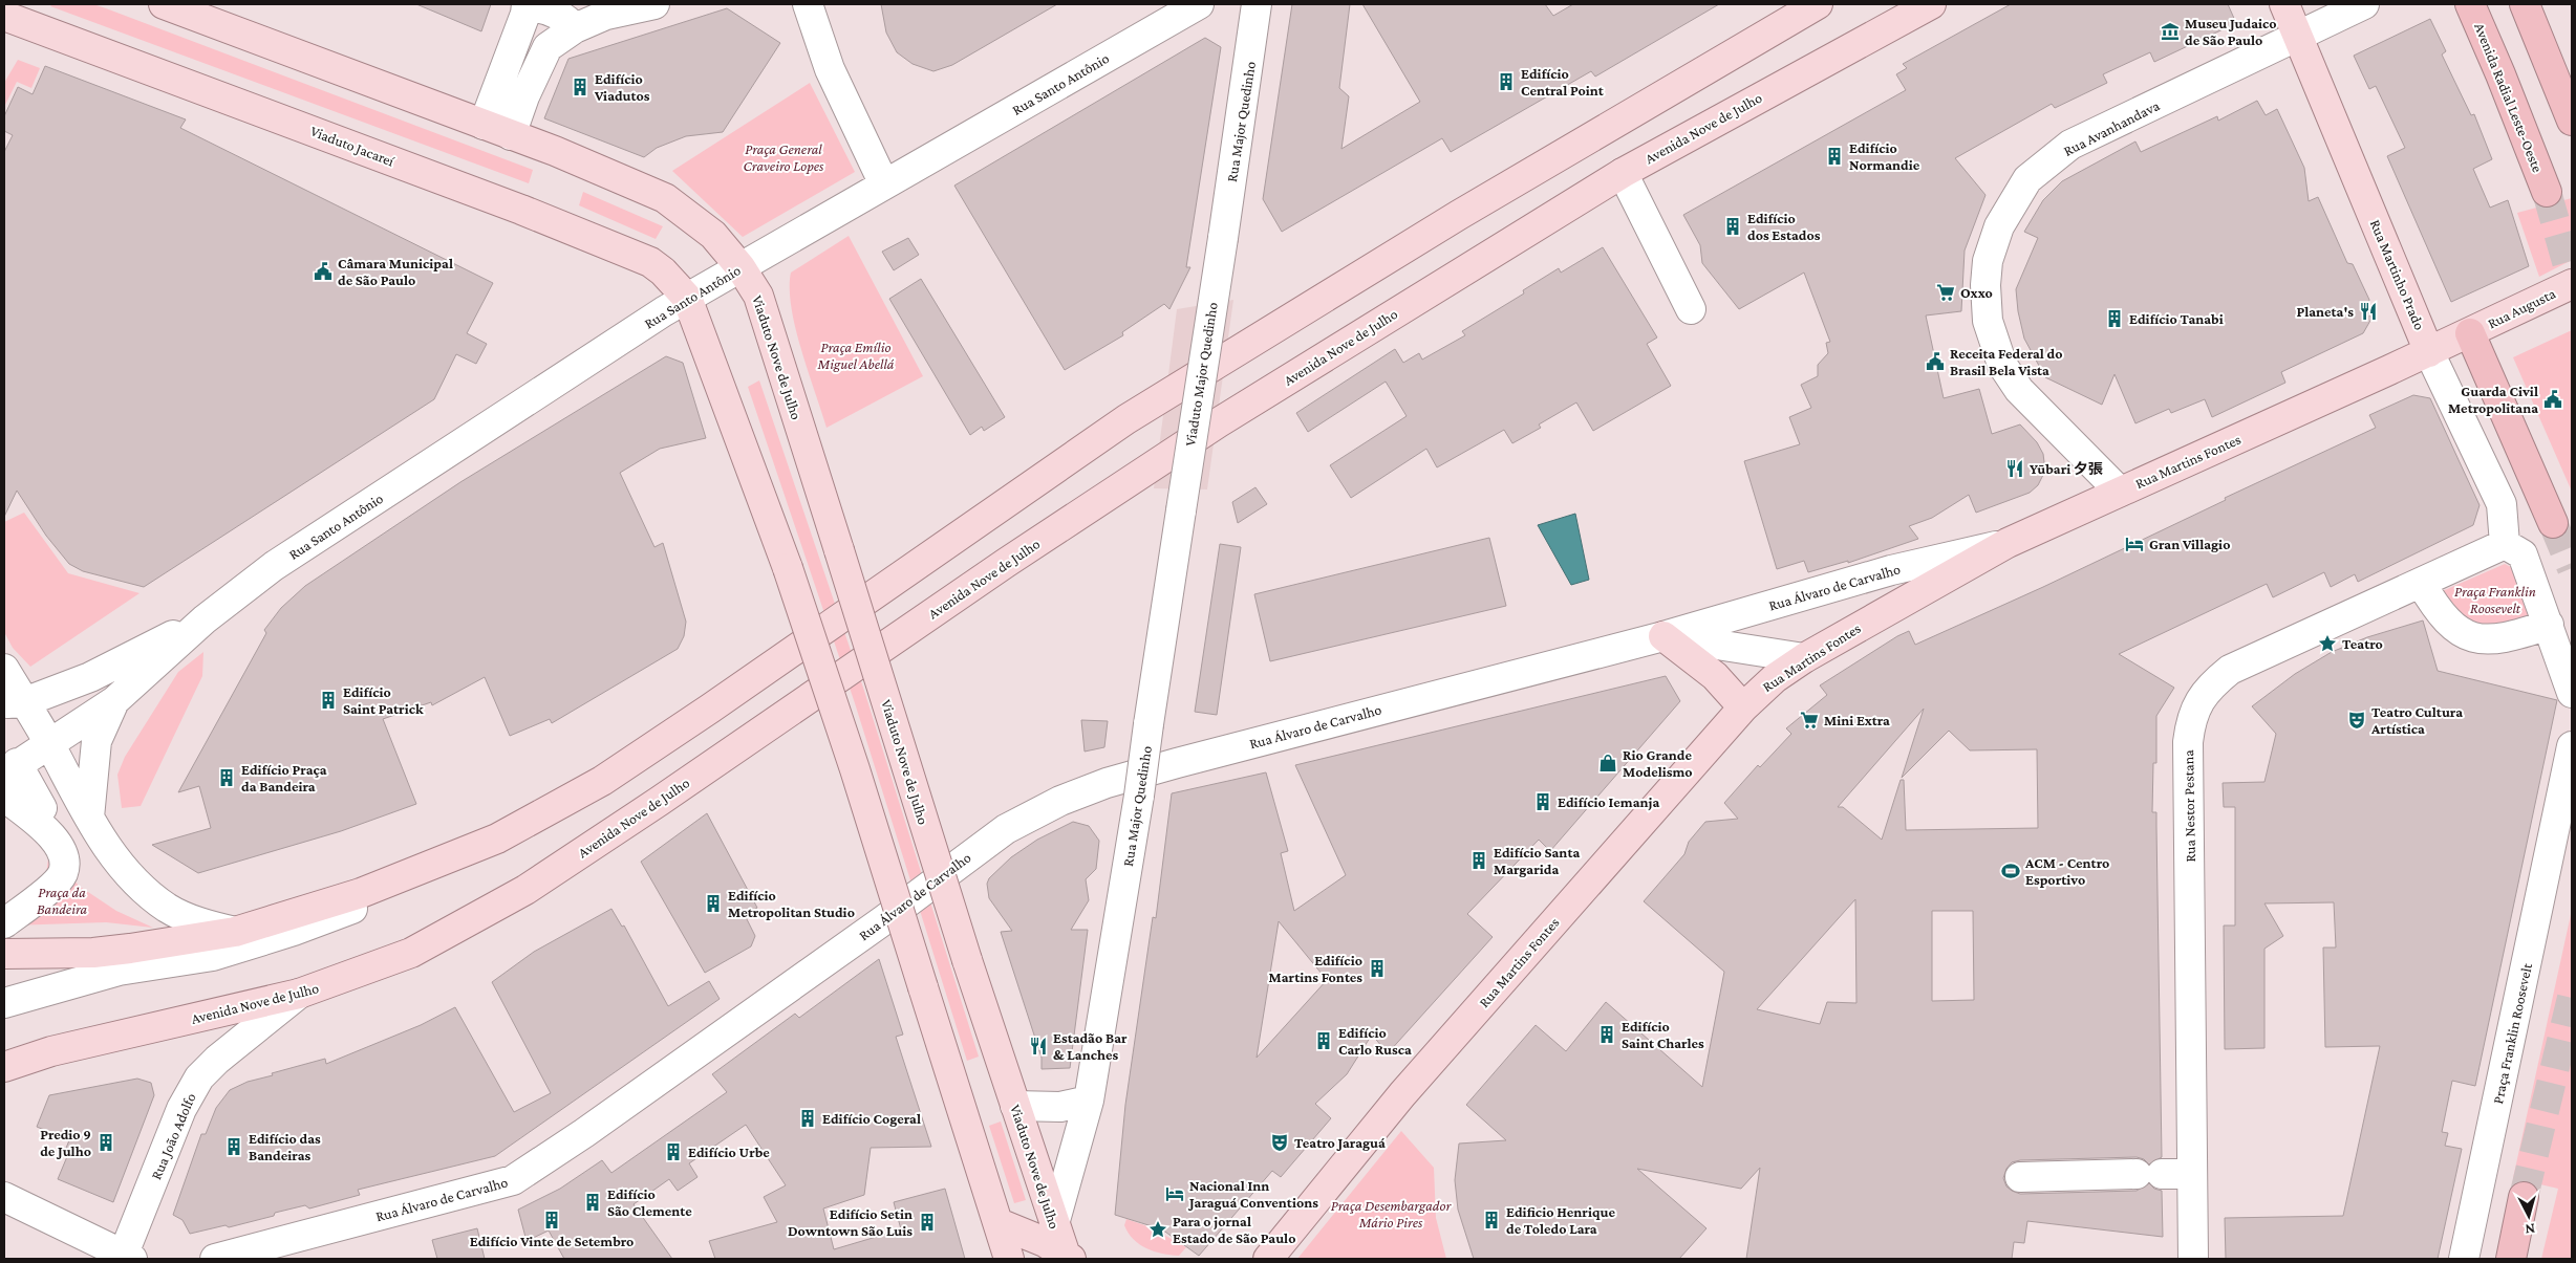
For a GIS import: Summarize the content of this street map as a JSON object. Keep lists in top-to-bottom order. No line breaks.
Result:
{"streets":{"highway":["Avenida Radial Leste-Oeste"],"main road":["Avenida Nove de Julho","Viaduto Jacareí","Rua Martinho Prado","Rua Augusta","Viaduto Nove de Julho","Rua Martins Fontes"],"street":["Rua Santo Antônio","Rua Major Quedinho","Rua Avanhandava","Viaduto Major Quedinho","Rua Álvaro de Carvalho","Rua Nestor Pestana","Praça Franklin Roosevelt","Rua João Adolfo"]},"crossings":[["Rua Santo Antônio","Viaduto Jacareí"],["Rua Santo Antônio","Viaduto Nove de Julho"],["Rua Major Quedinho","Viaduto Nove de Julho"],["Rua Major Quedinho","Viaduto Major Quedinho"],["Avenida Nove de Julho","Rua João Adolfo"],["Rua Avanhandava","Rua Martinho Prado"],["Rua Avanhandava","Rua Martins Fontes"],["Rua Martinho Prado","Rua Martins Fontes"],["Rua Martinho Prado","Rua Nestor Pestana"],["Rua Augusta","Rua Martins Fontes"],["Rua Martins Fontes","Rua Álvaro de Carvalho"]],"parks":["Praça General Craveiro Lopes","Praça Emílio Miguel Abellá","Praça Franklin Roosevelt","Praça da Bandeira","Praça Desembargador Mário Pires"],"places":{"museum":["Museu Judaico de São Paulo"],"building":["Edifício Central Point","Edifício Viadutos","Edifício Normandie","Edifício dos Estados","Edifício Tanabi","Edifício Saint Patrick","Edifício Praça da Bandeira","Edifício Iemanja","Edifício Santa Margarida","Edifício Metropolitan Studio","Edifício Martins Fontes","Edifício Saint Charles","Edifício Carlo Rusca","Edifício Cogeral","Predio 9 de Julho","Edifício das Bandeiras","Edifício Urbe","Edifício São Clemente","Edifício Vinte de Setembro","Edificio Henrique de Toledo Lara","Edifício Setin Downtown São Luis"],"public building":["Câmara Municipal de São Paulo","Receita Federal do Brasil Bela Vista","Guarda Civil Metropolitana"],"supermarket":["Oxxo","Mini Extra"],"restaurant":["Planeta's","Yūbari 夕張","Estadão Bar & Lanches"],"hotel":["Gran Villagio","Nacional Inn Jaraguá Conventions"],"place":["Teatro","Para o jornal Estado de São Paulo"],"theatre":["Teatro Cultura Artística","Teatro Jaraguá"],"shop":["Rio Grande Modelismo"],"sports":["ACM - Centro Esportivo"]},"north":"bottom"}
